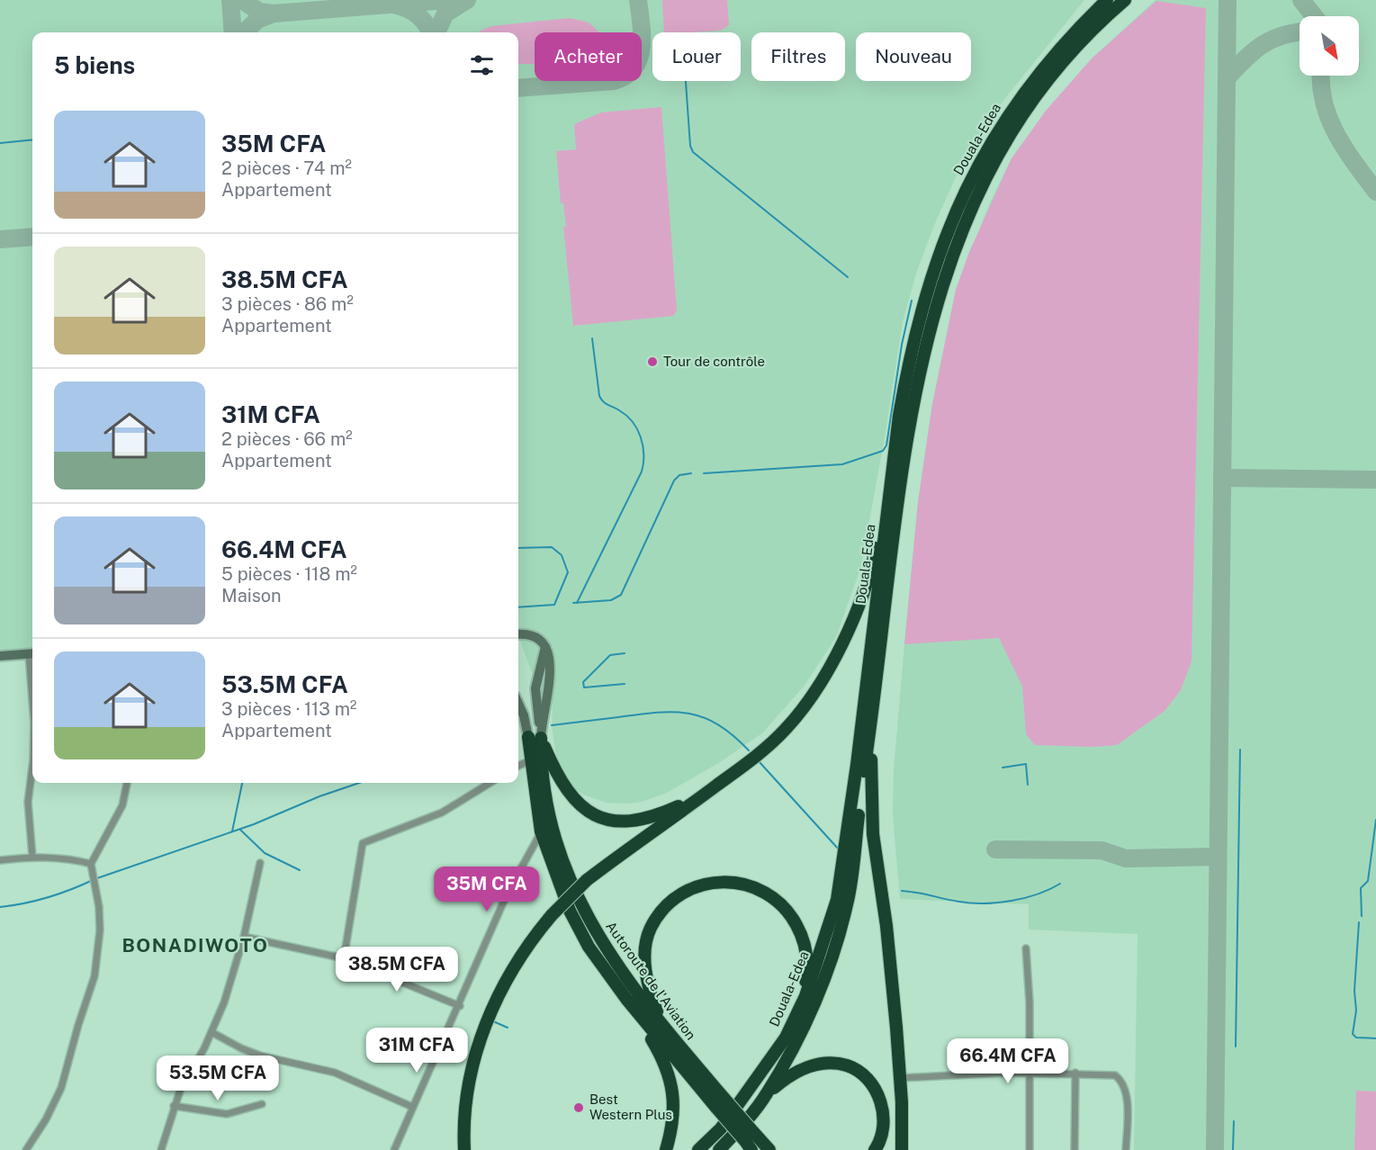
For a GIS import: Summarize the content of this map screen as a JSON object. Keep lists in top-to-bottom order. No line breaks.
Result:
{"streets":{"highway":["Douala-Edea","Autoroute de l'Aviation"]},"districts":["BONADIWOTO"],"places":["Tour de contrôle","Best Western Plus"],"north":"bottom right","page":{"chip":["Acheter","Louer","Filtres","Nouveau"],"heading":"5 biens","list":[{"name":"35M CFA","note":"2 pièces · 74 m² · Appartement"},{"name":"38.5M CFA","note":"3 pièces · 86 m² · Appartement"},{"name":"31M CFA","note":"2 pièces · 66 m² · Appartement"},{"name":"66.4M CFA","note":"5 pièces · 118 m² · Maison"},{"name":"53.5M CFA","note":"3 pièces · 113 m² · Appartement"}],"price":["35M CFA","38.5M CFA","31M CFA","66.4M CFA","53.5M CFA"]}}
